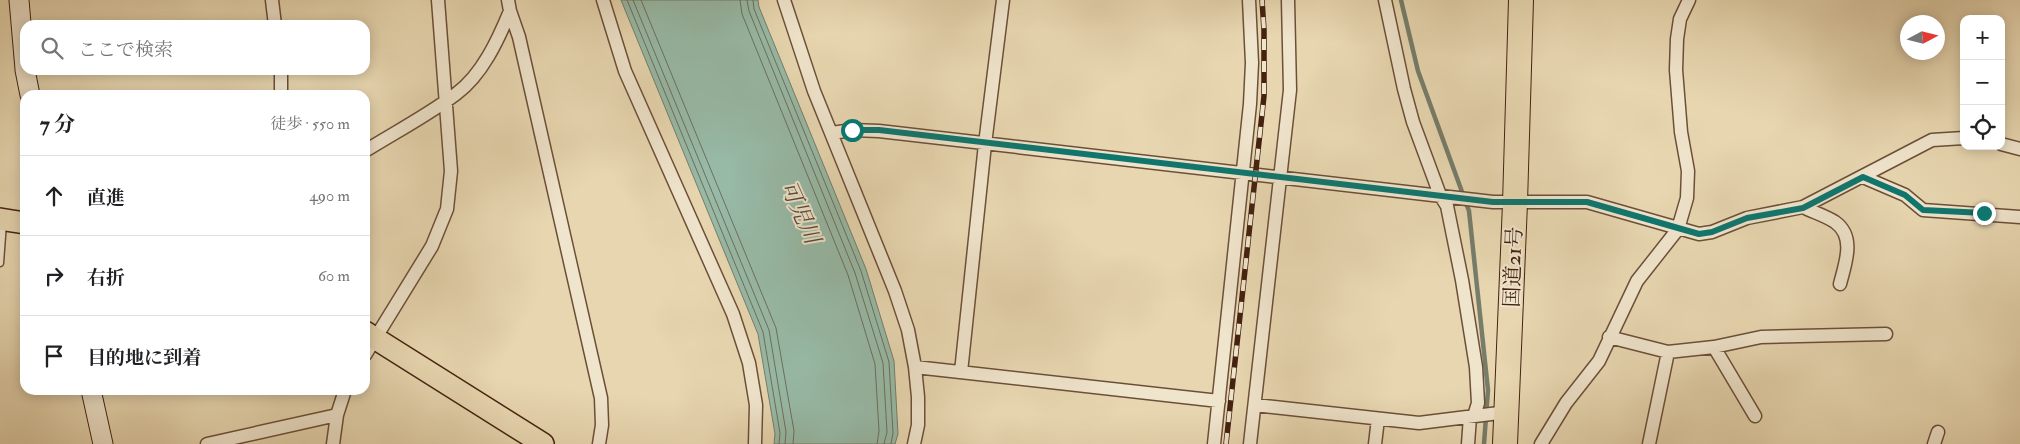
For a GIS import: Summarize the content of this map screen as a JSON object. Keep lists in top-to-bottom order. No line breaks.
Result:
{"streets":{"highway":["国道21号"]},"water":["可児川"],"north":"right","page":{"map_buttons":["+","−"],"search":"ここで検索","heading":["7 分","徒歩 · 550 m"],"list":[["直進","490 m"],["右折","60 m"],"目的地に到着"]}}
